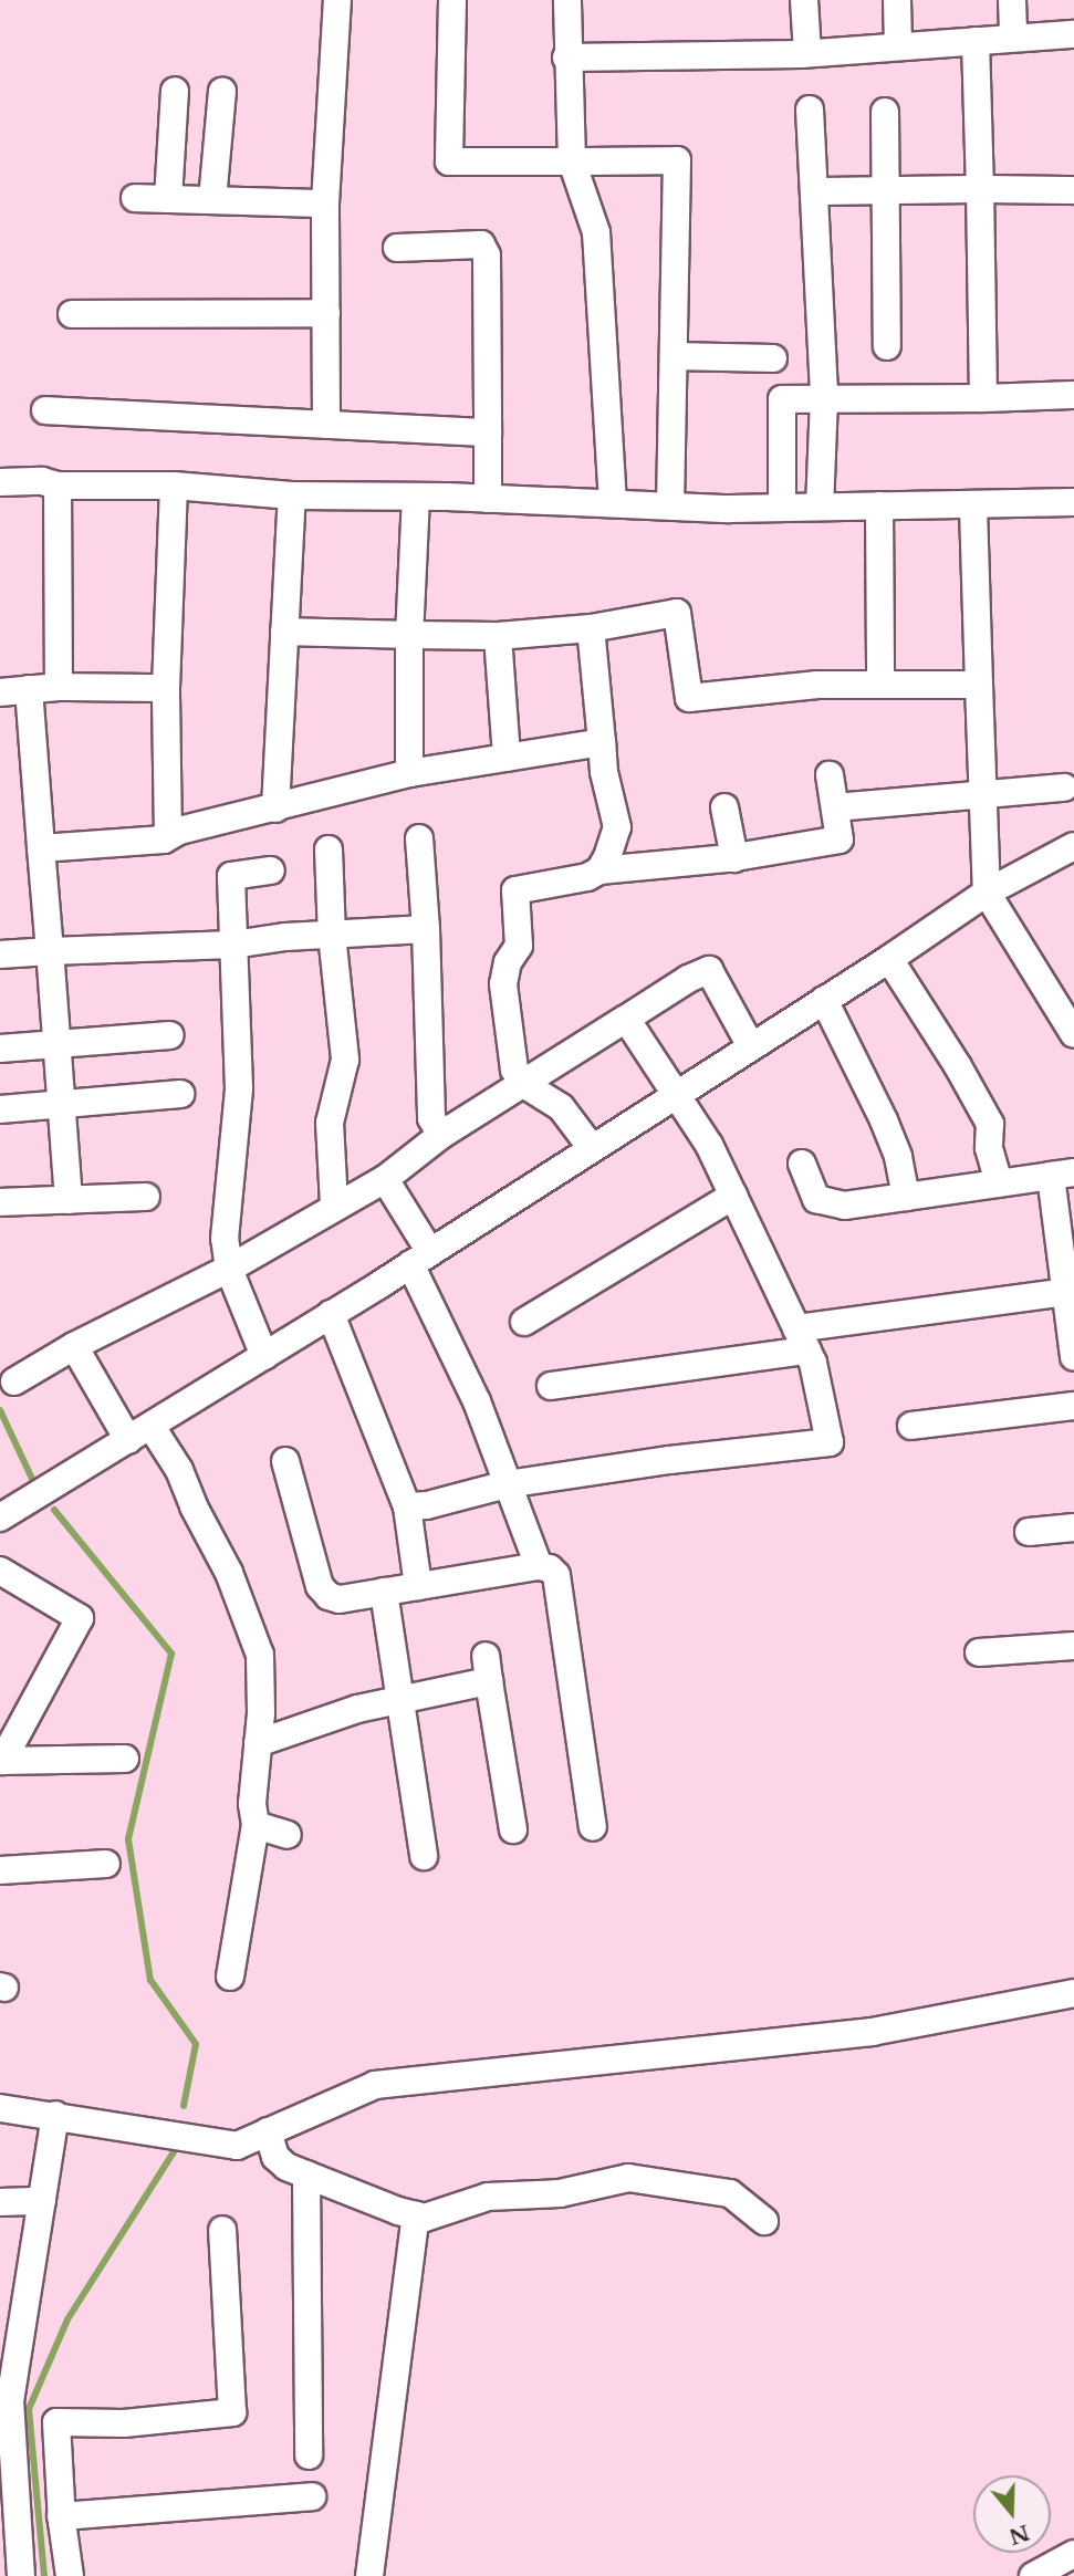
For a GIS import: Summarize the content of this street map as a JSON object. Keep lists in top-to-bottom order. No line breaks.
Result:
{"north":"bottom"}
